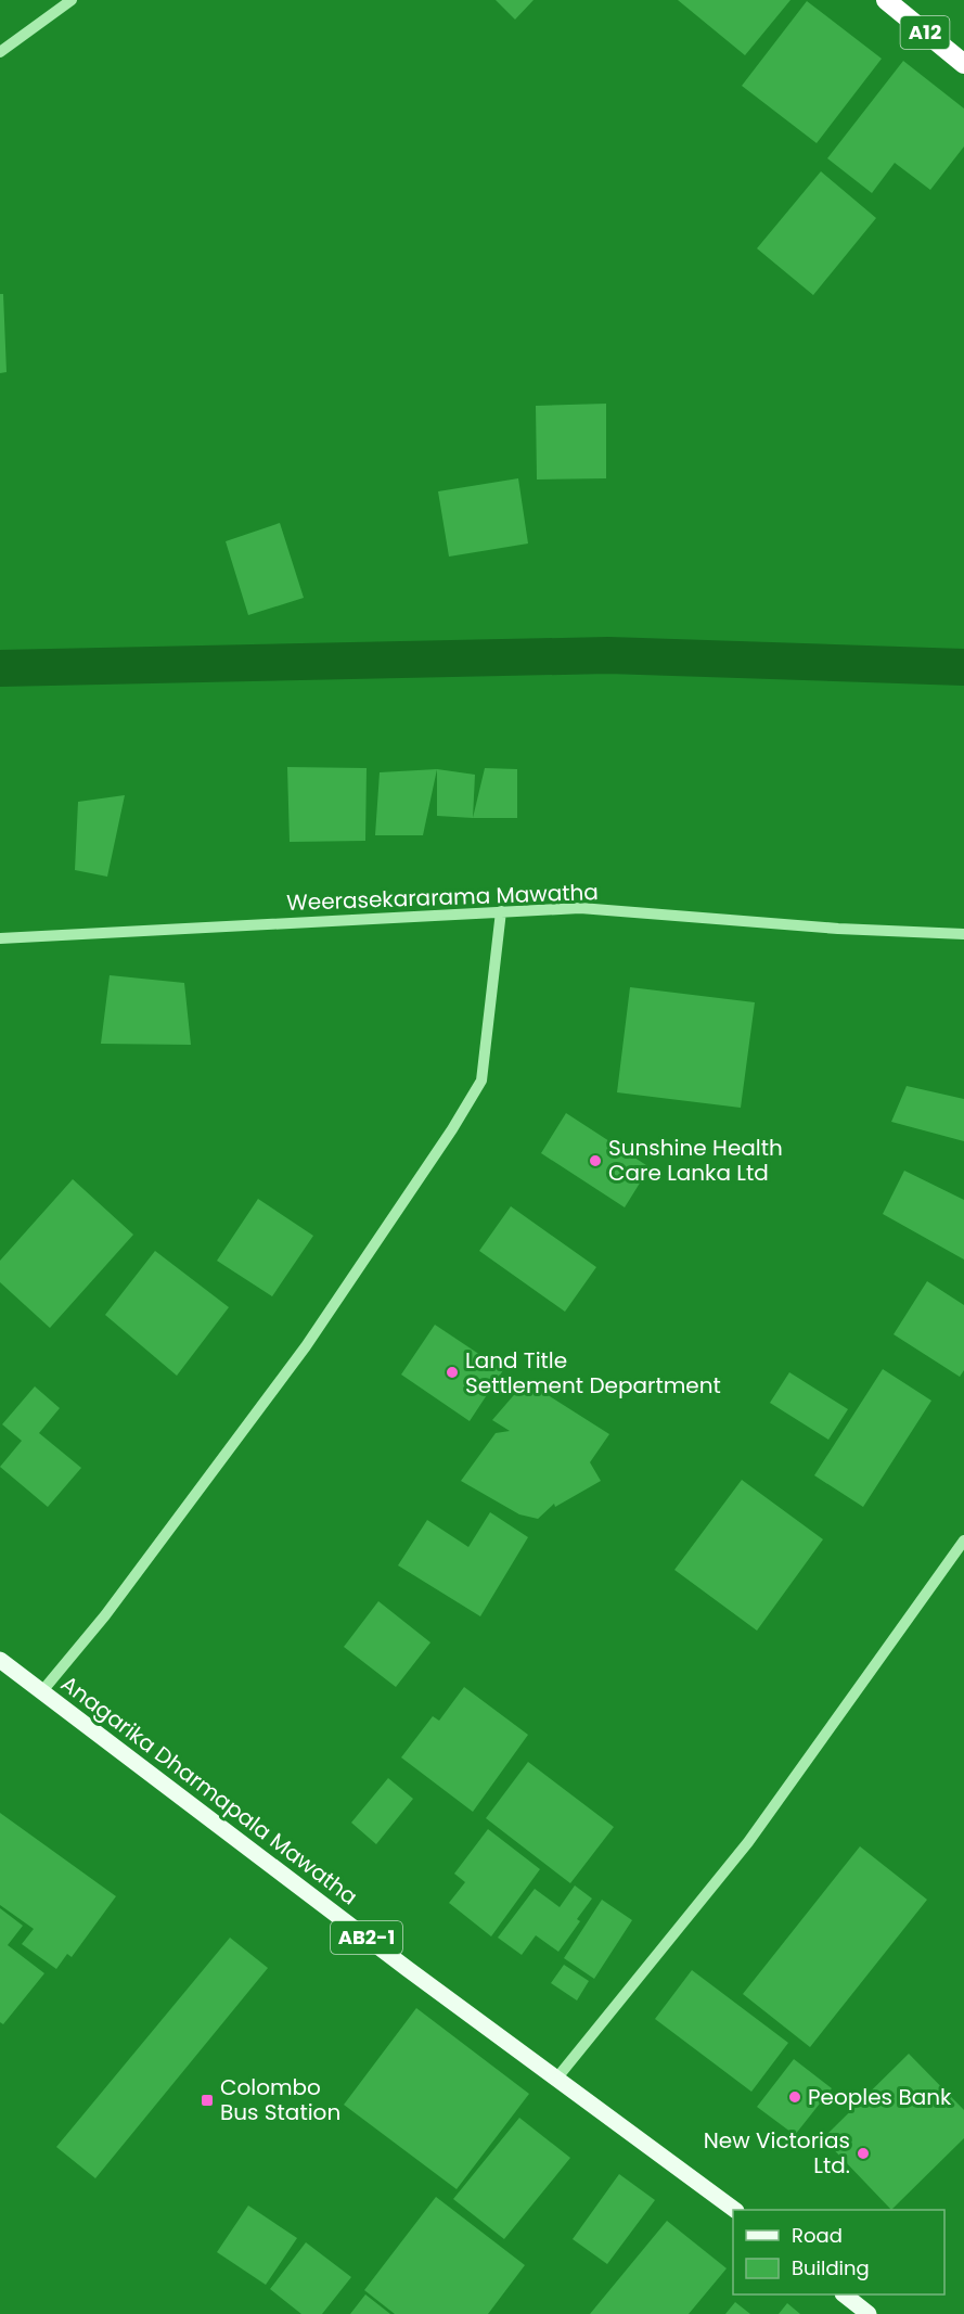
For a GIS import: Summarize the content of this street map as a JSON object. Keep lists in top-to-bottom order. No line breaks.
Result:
{"streets":{"highway":["A12"],"main road":["Anagarika Dharmapala Mawatha","AB2-1"],"street":["Weerasekararama Mawatha"]},"places":{"other":["Sunshine Health Care Lanka Ltd","Land Title Settlement Department","Peoples Bank","New Victorias Ltd."],"transit":["Colombo Bus Station"]},"legend":["Road","Building"]}
